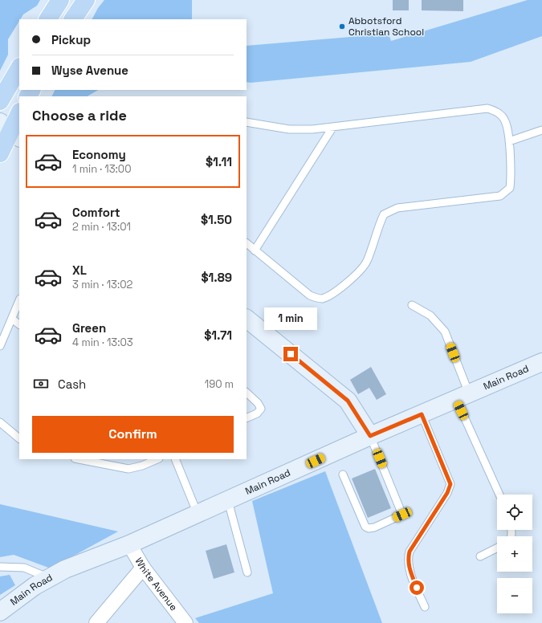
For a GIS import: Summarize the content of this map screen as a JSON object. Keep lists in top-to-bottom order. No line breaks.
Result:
{"streets":{"main road":["Main Road"],"street":["White Avenue"]},"crossings":[["Main Road","White Avenue"]],"places":["Abbotsford Christian School"],"page":{"banner":["Pickup","Wyse Avenue"],"heading":"Choose a ride","list":[{"name":"Economy","note":"1 min · 13:00","value":"$1.11"},{"name":"Comfort","note":"2 min · 13:01","value":"$1.50"},{"name":"XL","note":"3 min · 13:02","value":"$1.89"},{"name":"Green","note":"4 min · 13:03","value":"$1.71"}],"bubble":"1 min","pay":["Cash","190 m"],"buttons":"Confirm","map_buttons":["+","−"]}}
